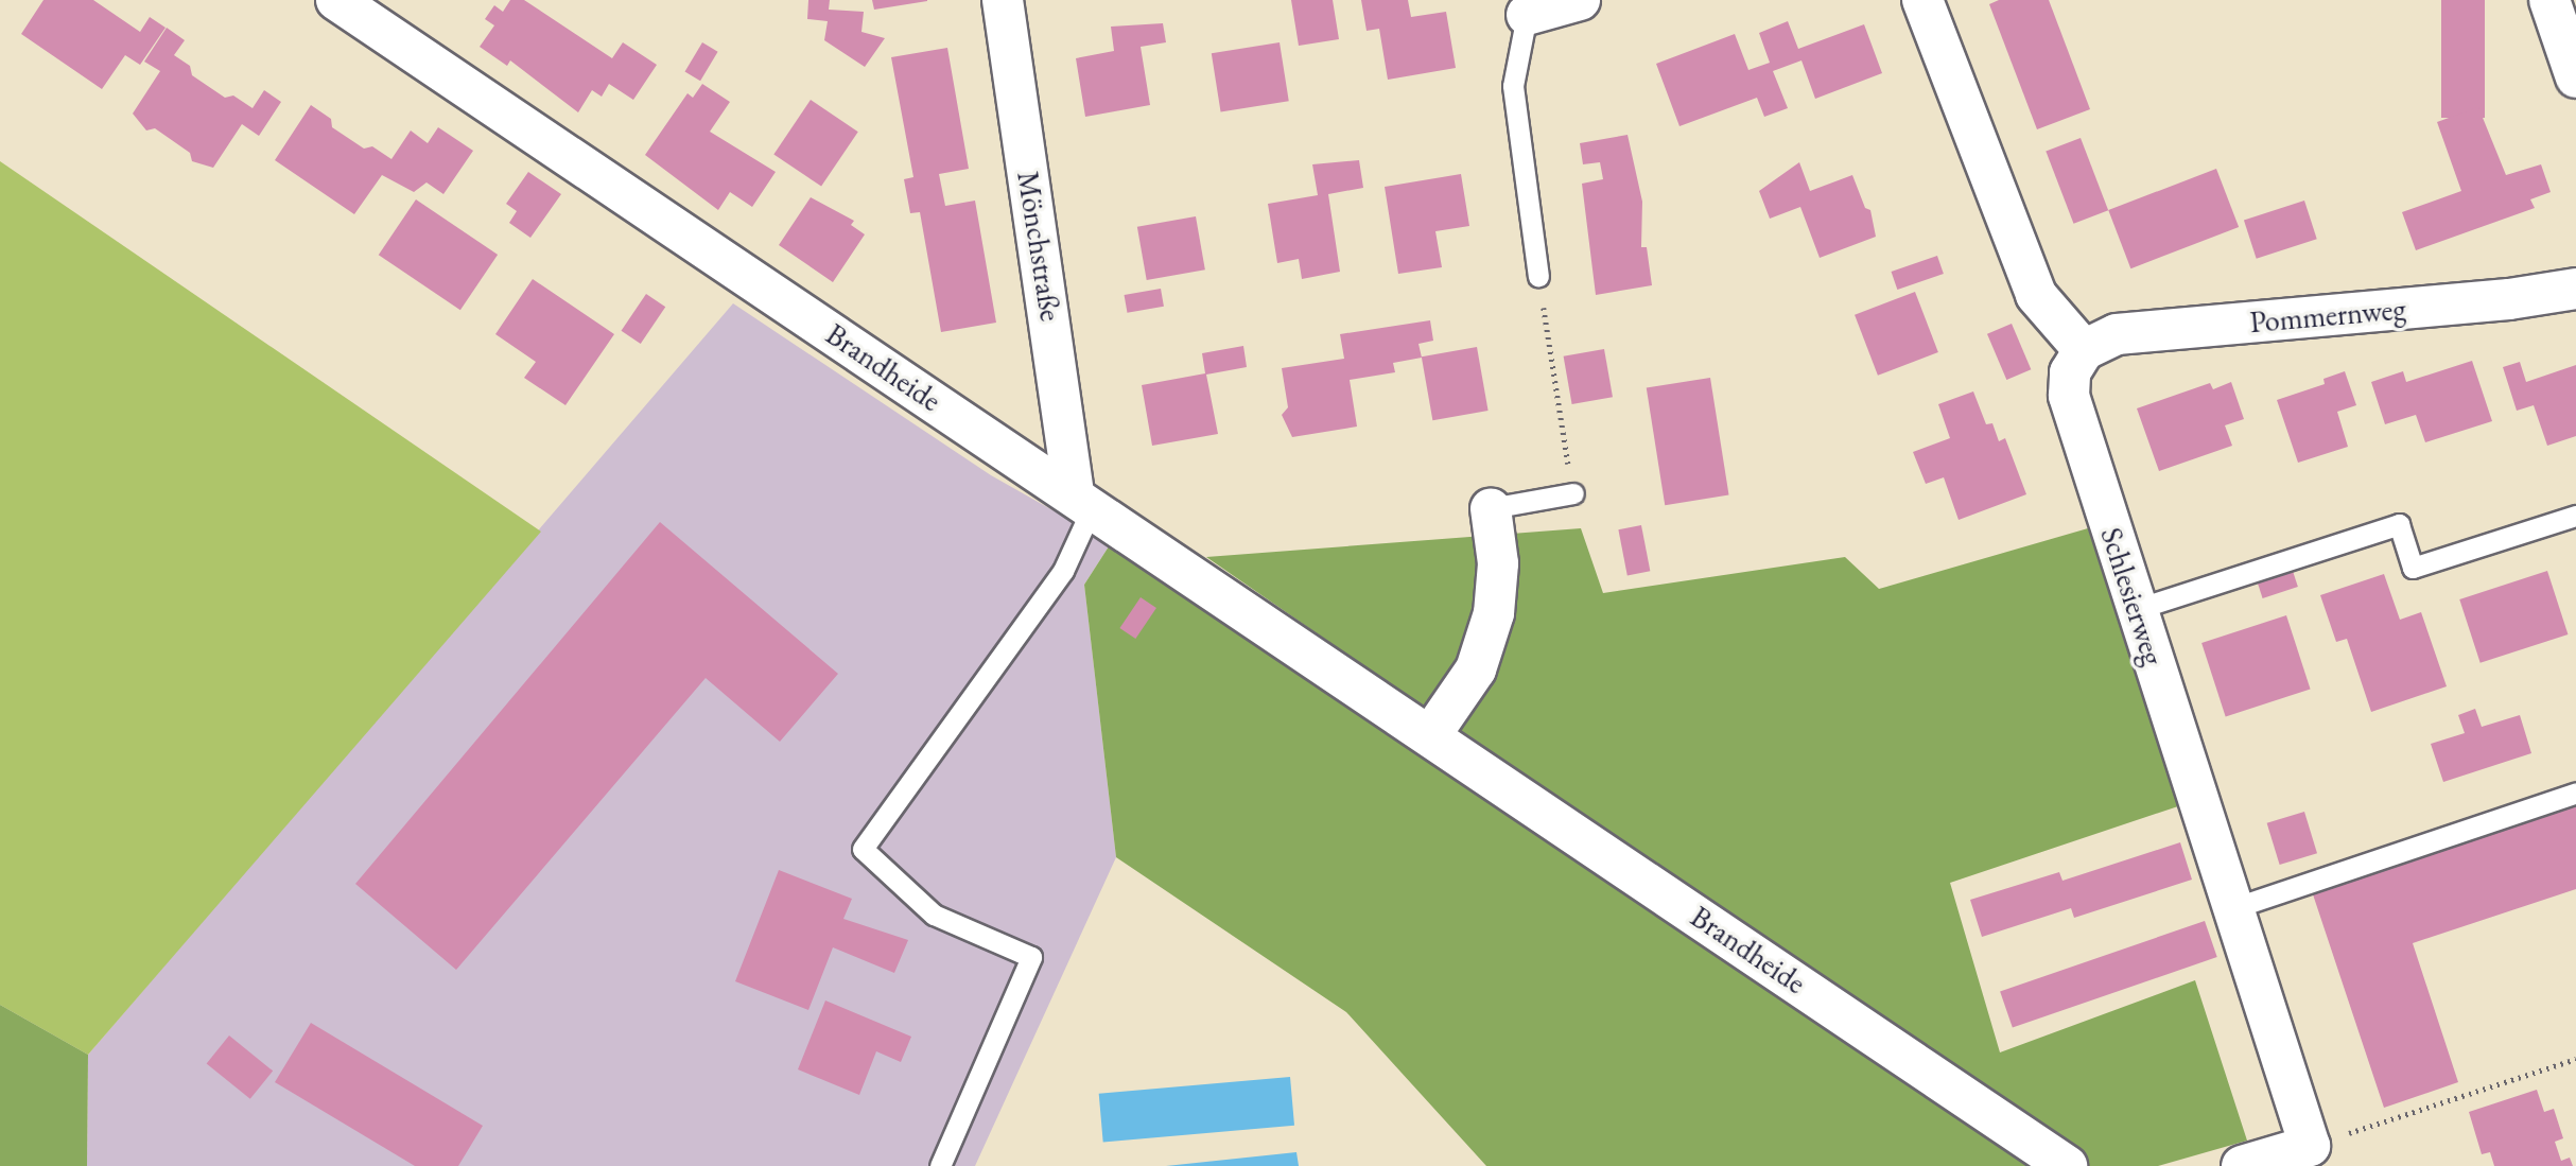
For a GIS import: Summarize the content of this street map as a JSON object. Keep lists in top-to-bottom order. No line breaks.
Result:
{"streets":{"street":["Mönchstraße","Pommernweg","Brandheide","Schlesierweg"]},"crossings":[["Mönchstraße","Brandheide"],["Pommernweg","Schlesierweg"]]}
